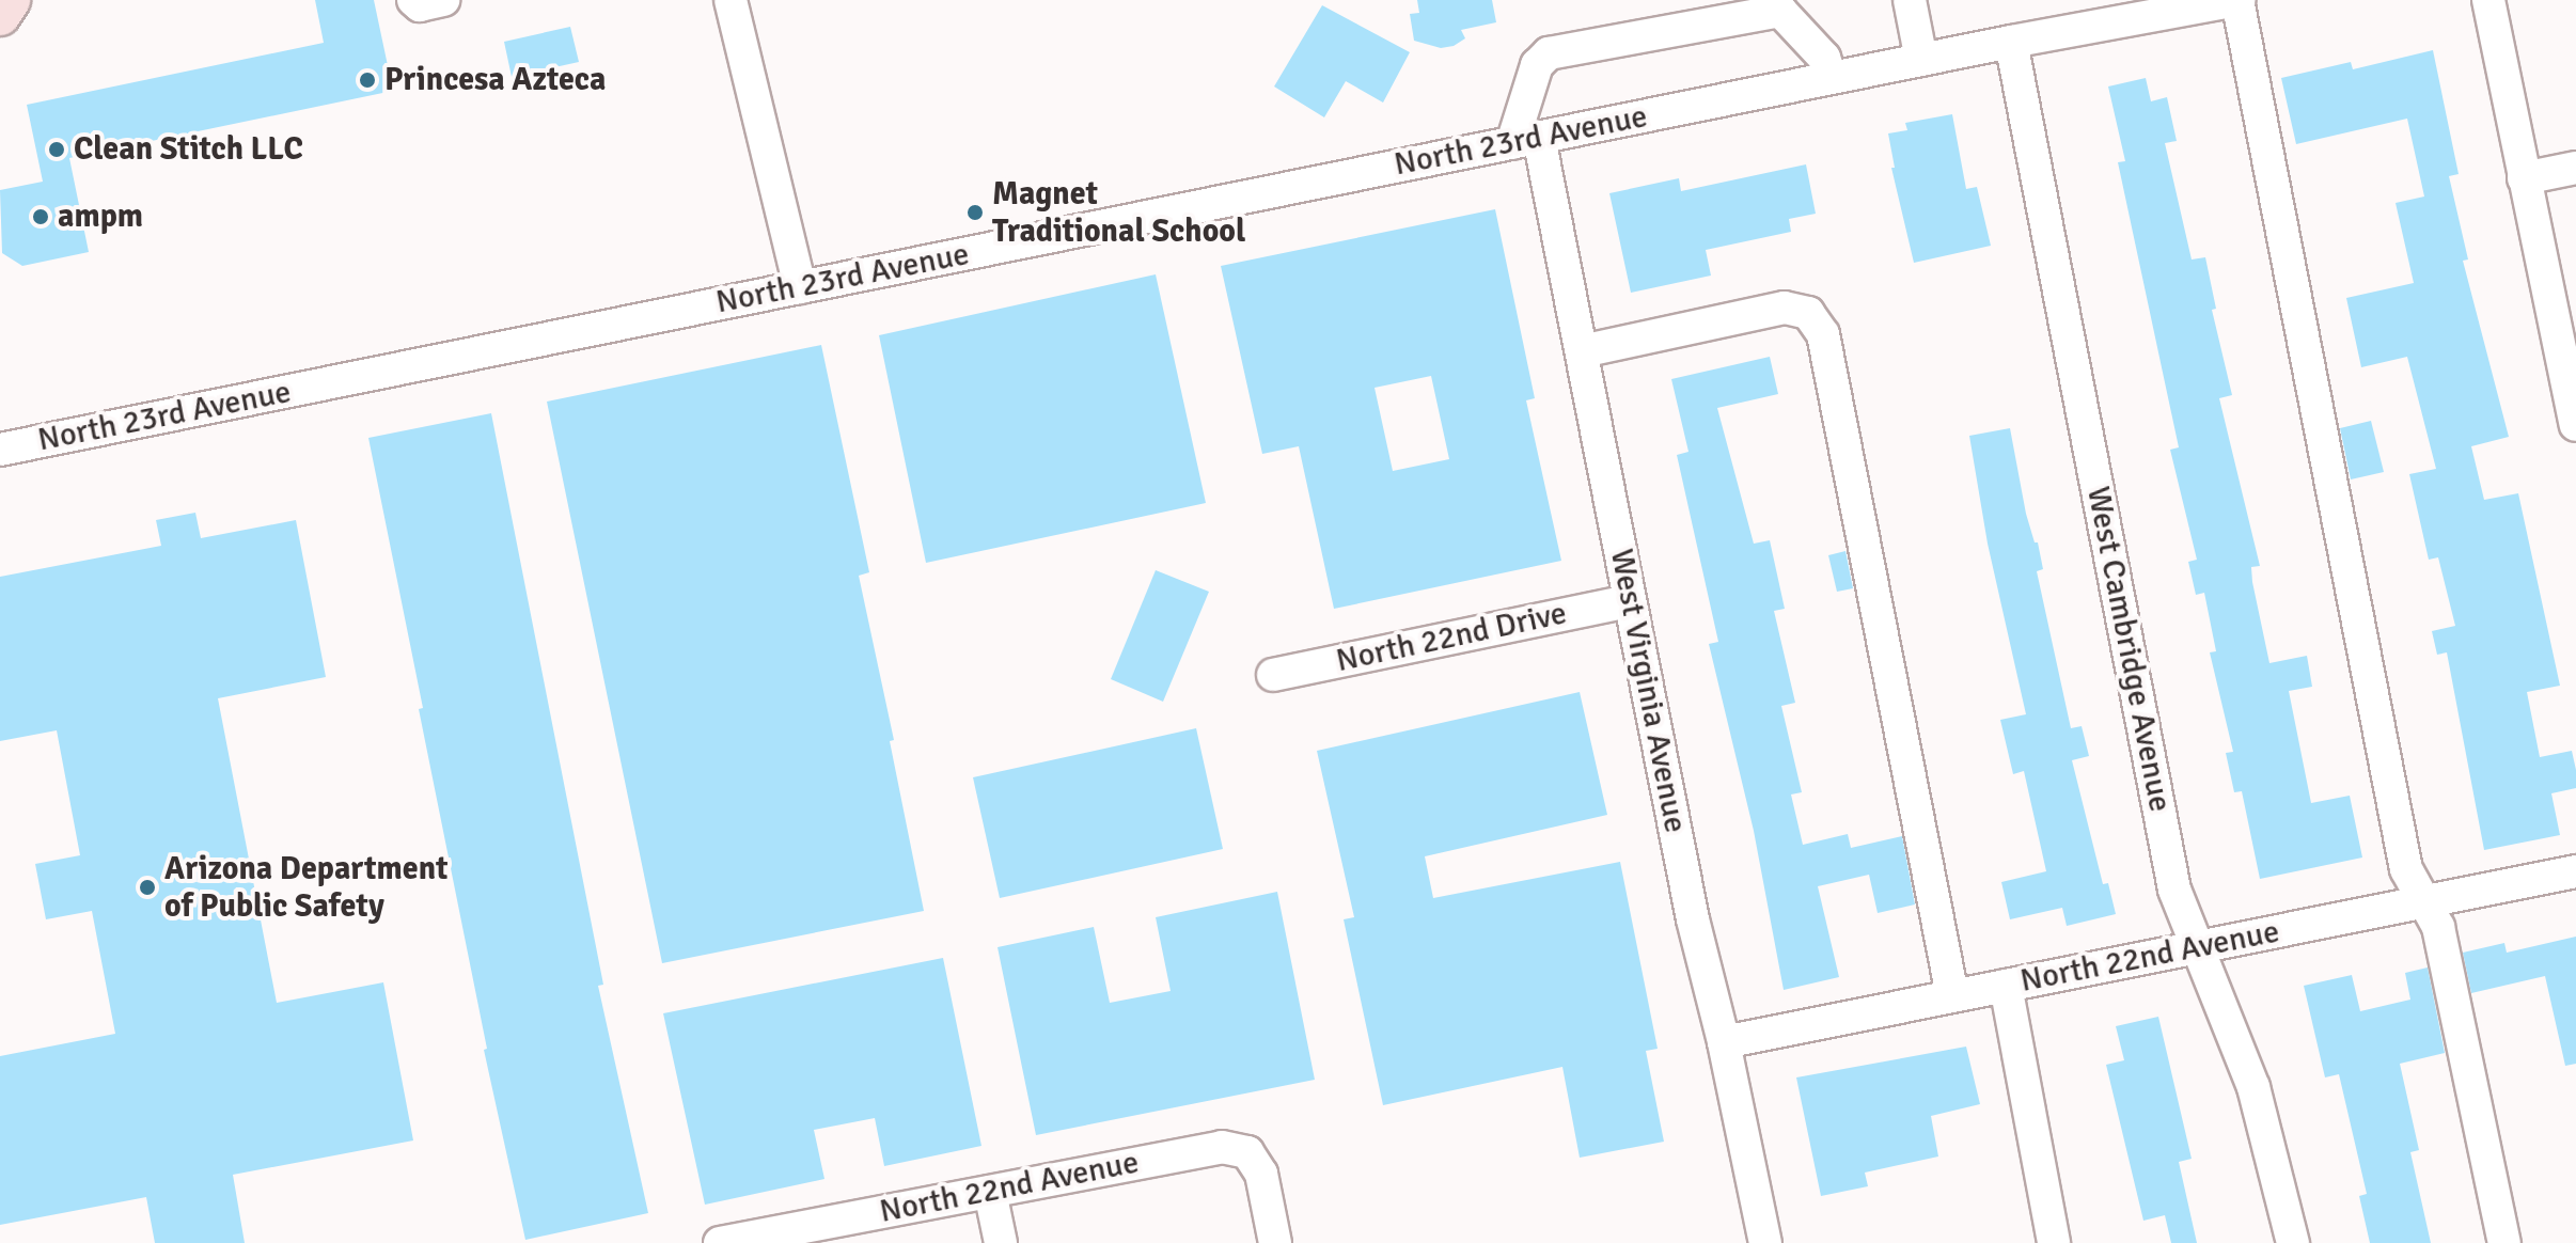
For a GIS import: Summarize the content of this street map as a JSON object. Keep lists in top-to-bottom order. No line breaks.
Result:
{"streets":{"street":["North 23rd Avenue","North 22nd Drive","West Cambridge Avenue","West Virginia Avenue","North 22nd Avenue"]},"crossings":[["North 23rd Avenue","West Cambridge Avenue"],["North 23rd Avenue","West Virginia Avenue"],["North 22nd Drive","West Virginia Avenue"],["West Cambridge Avenue","North 22nd Avenue"],["West Virginia Avenue","North 22nd Avenue"]],"places":["Princesa Azteca","Clean Stitch LLC","Magnet Traditional School","ampm","Arizona Department of Public Safety"]}
